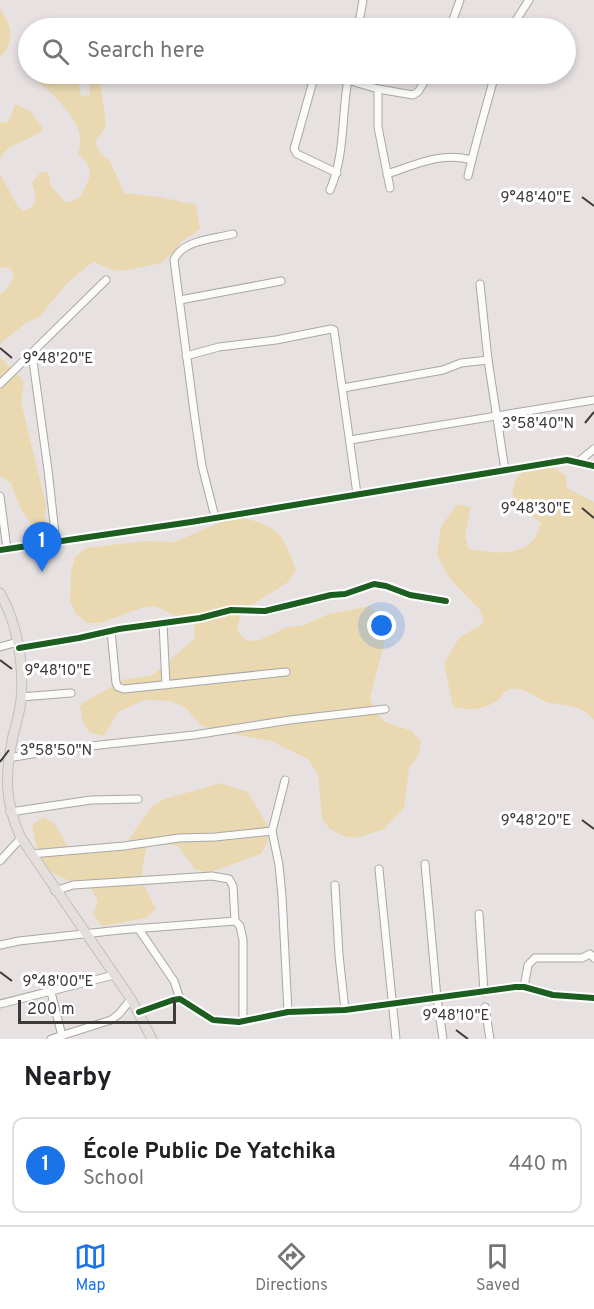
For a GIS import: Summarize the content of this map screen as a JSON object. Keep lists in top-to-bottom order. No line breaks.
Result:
{"scale_bar":"200 m","page":{"search":"Search here","pins":"1","scale":"200 m","heading":"Nearby","list":[{"mark":"1","name":"École Public De Yatchika","note":"School","value":"440 m"}],"nav":["Map","Directions","Saved"]},"coordinates":["9°48'40\"E","9°48'20\"E","3°58'40\"N","9°48'30\"E","9°48'10\"E","3°58'50\"N","9°48'00\"E"]}
